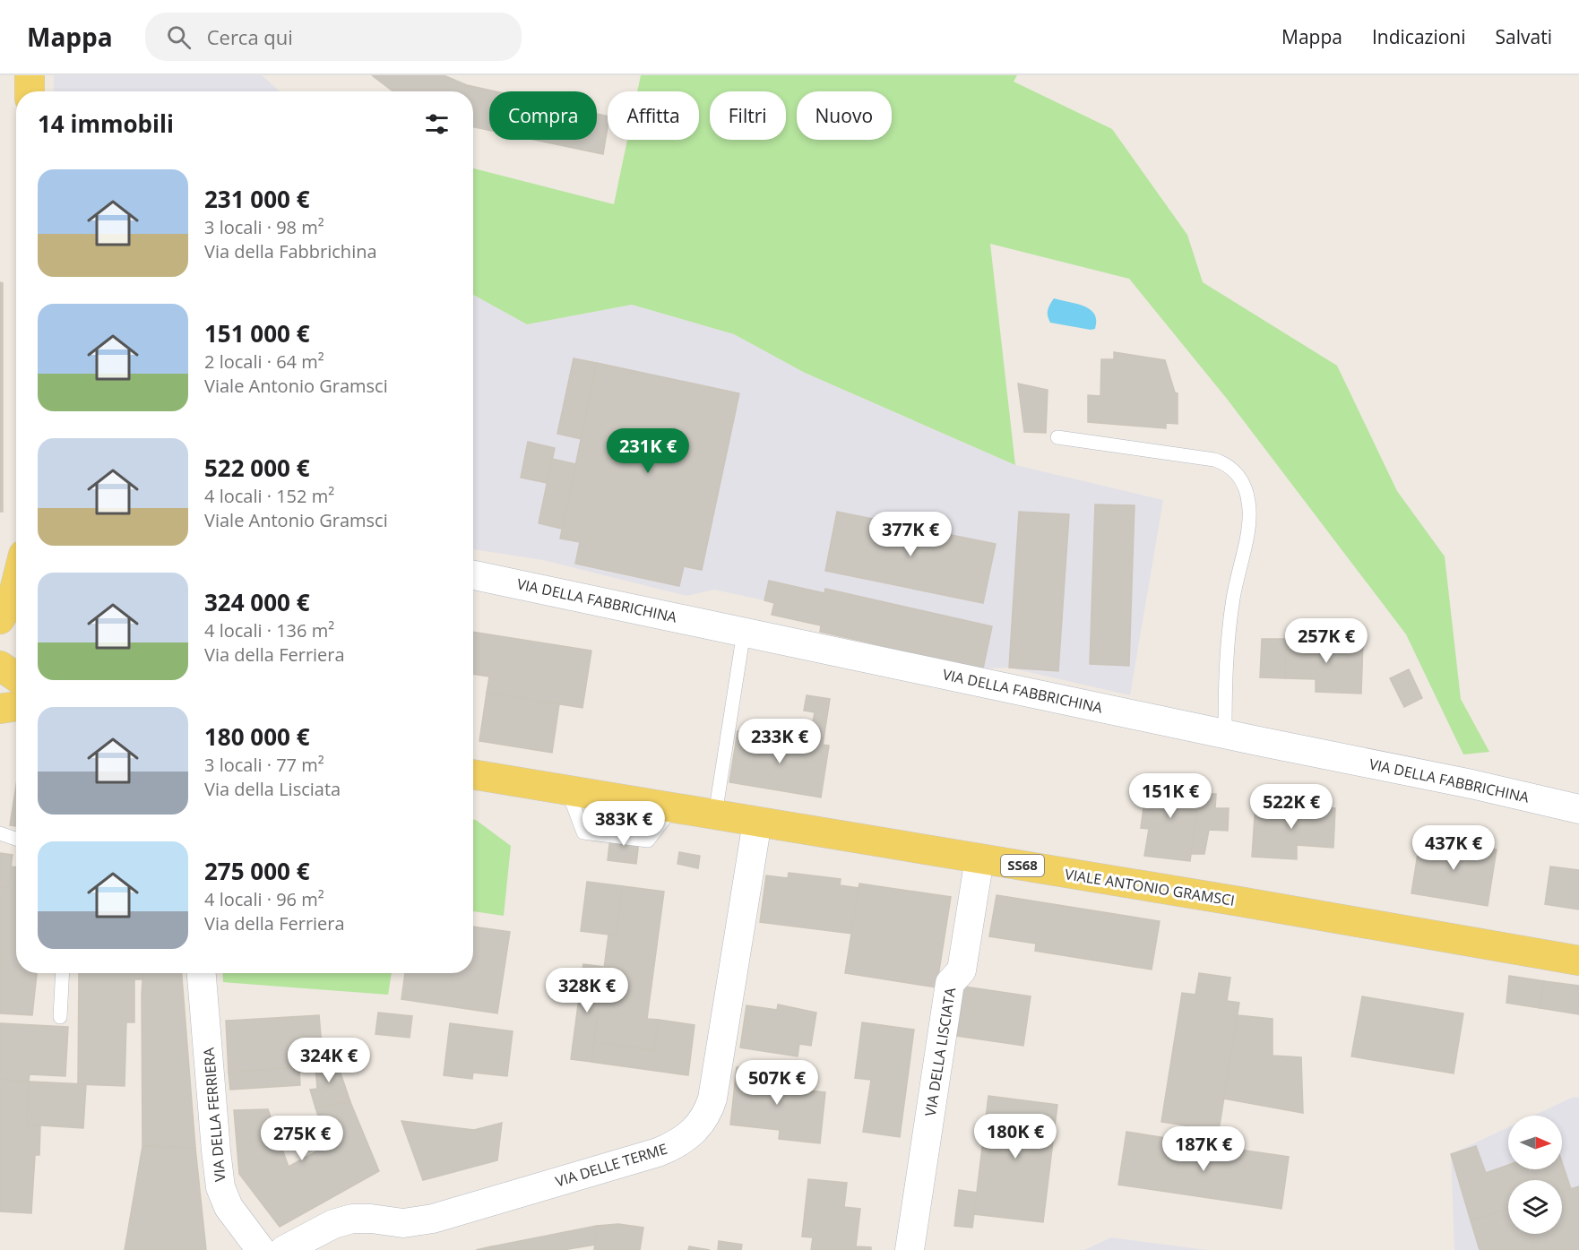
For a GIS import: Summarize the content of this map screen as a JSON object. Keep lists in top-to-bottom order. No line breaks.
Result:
{"streets":{"main road":["SS68","VIALE ANTONIO GRAMSCI"],"street":["VIA DELLA FABBRICHINA","VIA DELLA LISCIATA","VIA DELLA FERRIERA","VIA DELLE TERME"]},"crossings":[["VIALE ANTONIO GRAMSCI","VIA DELLA LISCIATA"],["VIALE ANTONIO GRAMSCI","VIA DELLE TERME"]],"north":"right","page":{"header":"Mappa","search":"Cerca qui","nav":["Mappa","Indicazioni","Salvati"],"chip":["Compra","Affitta","Filtri","Nuovo"],"heading":"14 immobili","list":[{"name":"231 000 €","note":"3 locali · 98 m² · Via della Fabbrichina"},{"name":"151 000 €","note":"2 locali · 64 m² · Viale Antonio Gramsci"},{"name":"522 000 €","note":"4 locali · 152 m² · Viale Antonio Gramsci"},{"name":"324 000 €","note":"4 locali · 136 m² · Via della Ferriera"},{"name":"180 000 €","note":"3 locali · 77 m² · Via della Lisciata"},{"name":"275 000 €","note":"4 locali · 96 m² · Via della Ferriera"}],"price":["231K €","377K €","257K €","233K €","151K €","522K €","383K €","437K €","328K €","324K €","507K €","180K €","275K €","187K €"]}}
